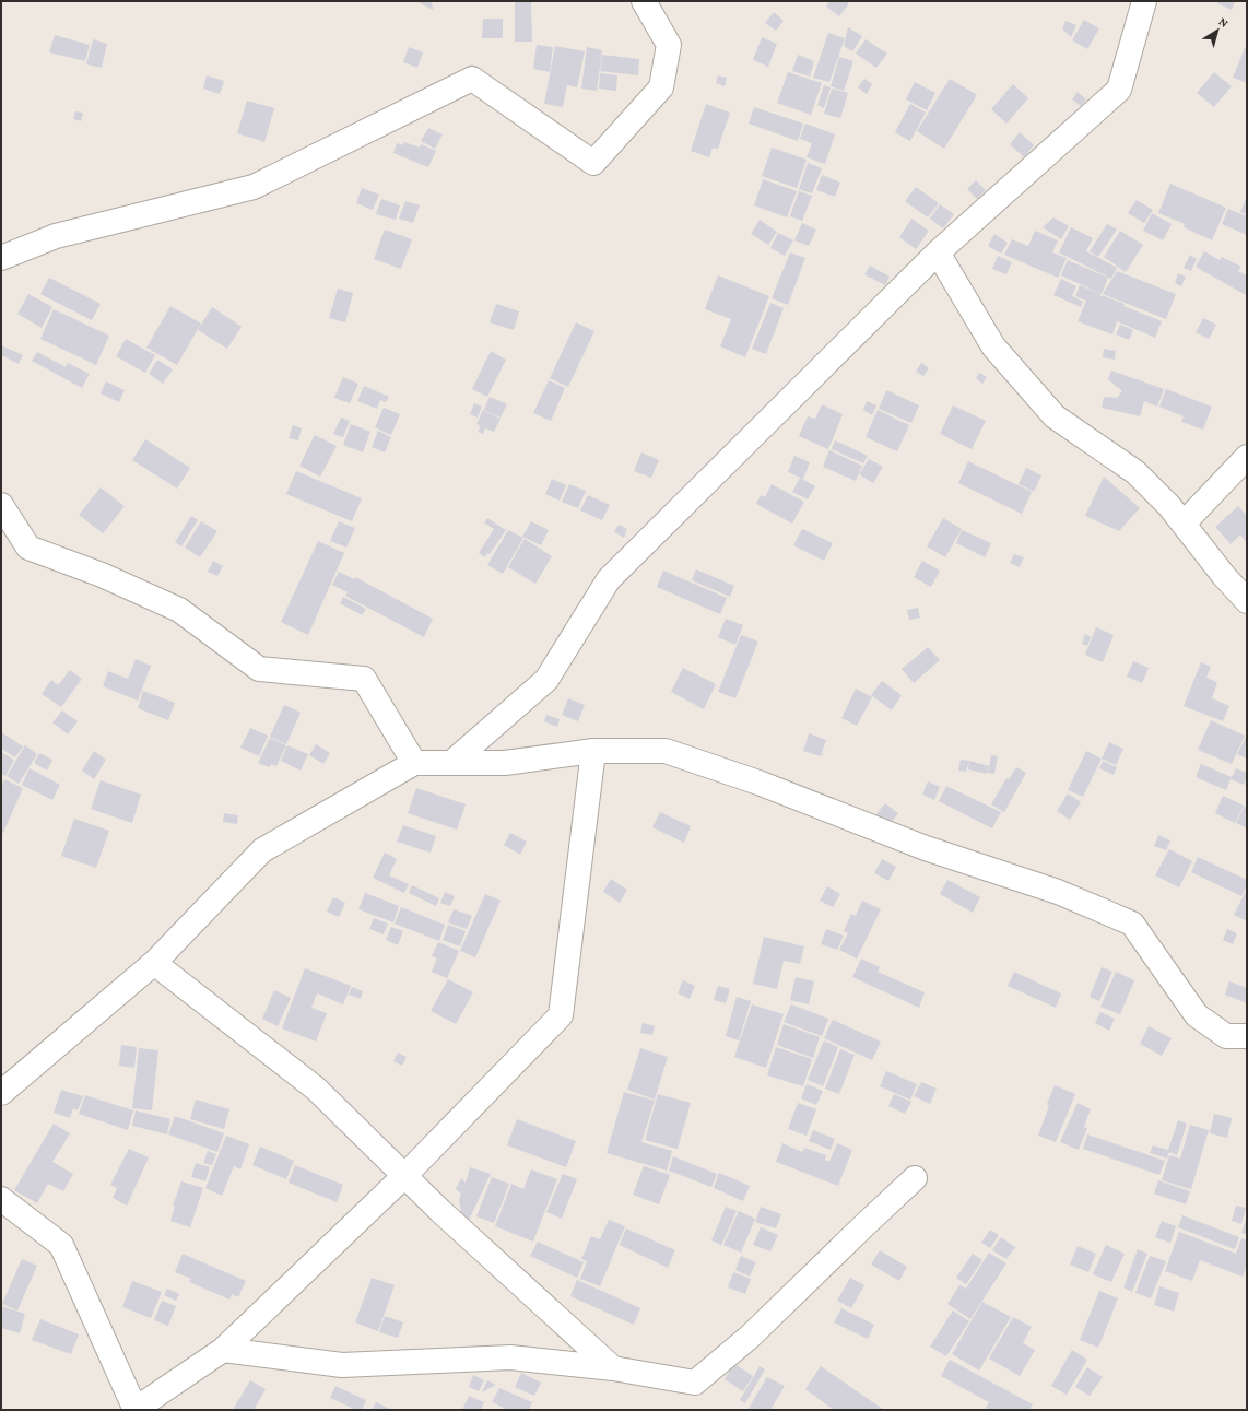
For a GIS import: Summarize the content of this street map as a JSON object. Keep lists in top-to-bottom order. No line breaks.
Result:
{"north":"top right"}
